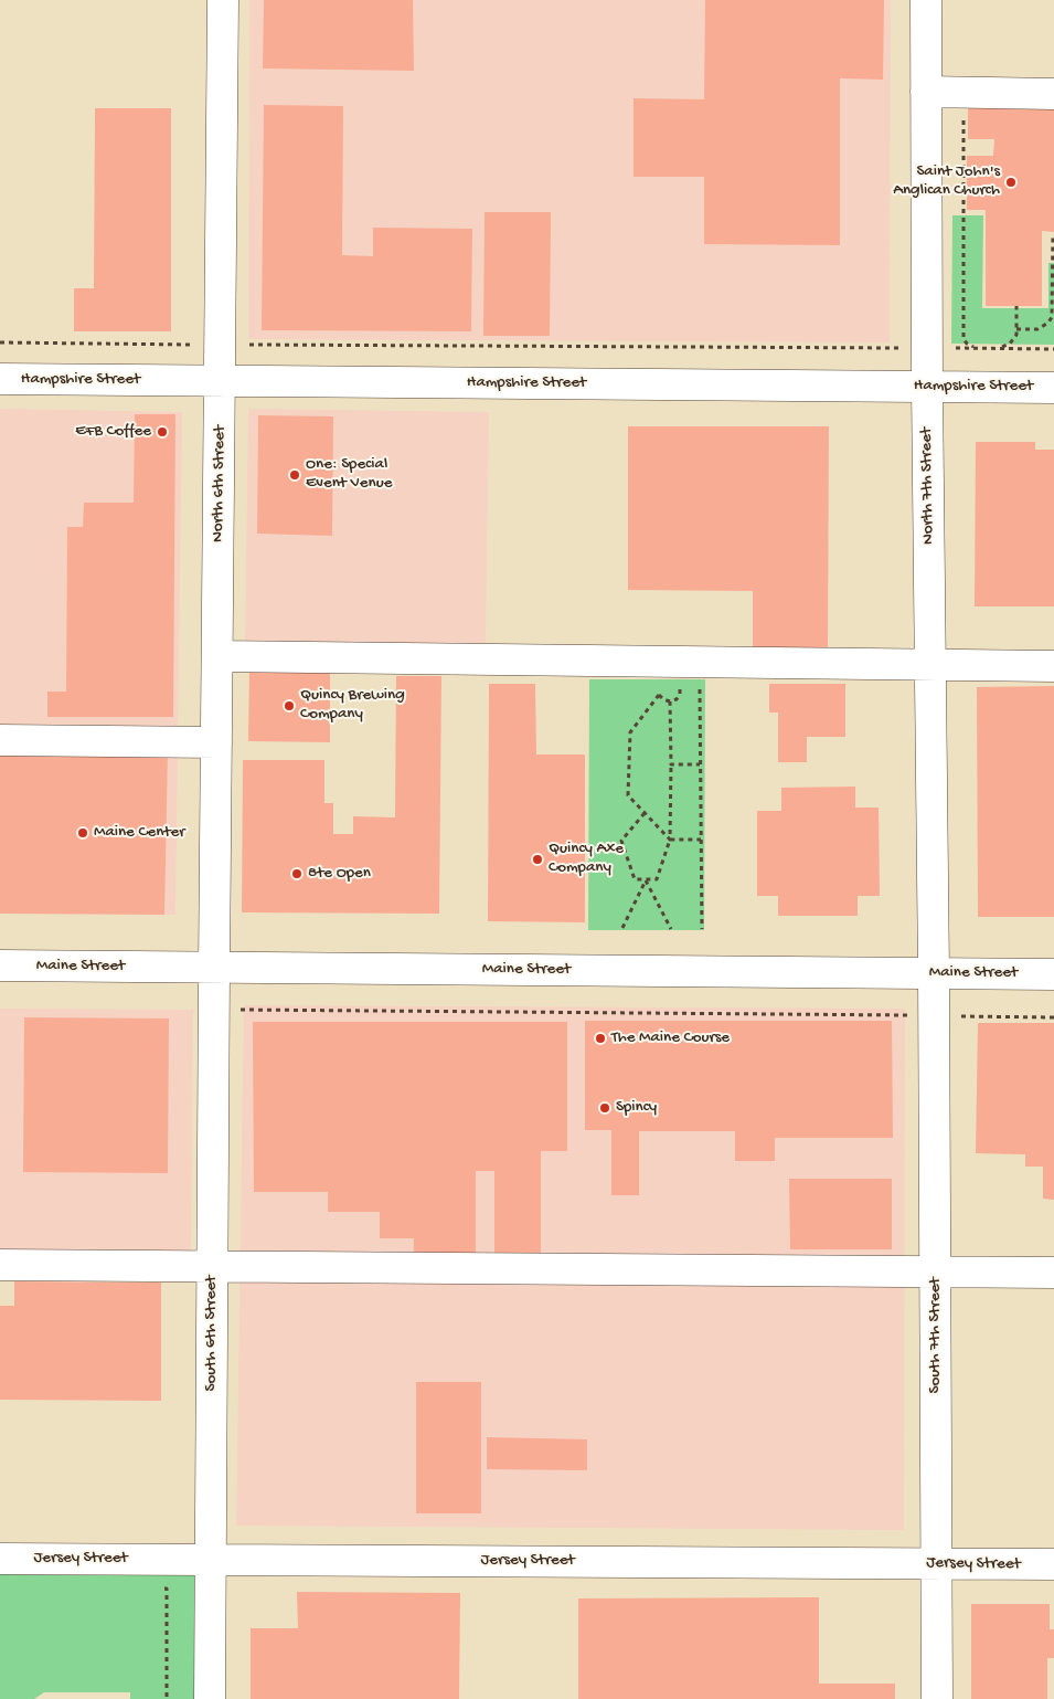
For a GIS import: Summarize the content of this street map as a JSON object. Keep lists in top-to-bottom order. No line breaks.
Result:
{"streets":{"street":["Hampshire Street","North 6th Street","North 7th Street","Maine Street","South 6th Street","South 7th Street","Jersey Street"]},"crossings":[["Hampshire Street","North 6th Street"],["Hampshire Street","North 7th Street"],["North 6th Street","Maine Street"],["North 6th Street","South 6th Street"],["North 7th Street","Maine Street"],["North 7th Street","South 7th Street"],["Maine Street","South 6th Street"],["Maine Street","South 7th Street"],["South 6th Street","Jersey Street"],["South 7th Street","Jersey Street"]],"places":["Saint John's Anglican Church","EFB Coffee","One: Special Event Venue","Quincy Brewing Company","Maine Center","Quincy Axe Company","8te Open","The Maine Course","Spincy"]}
